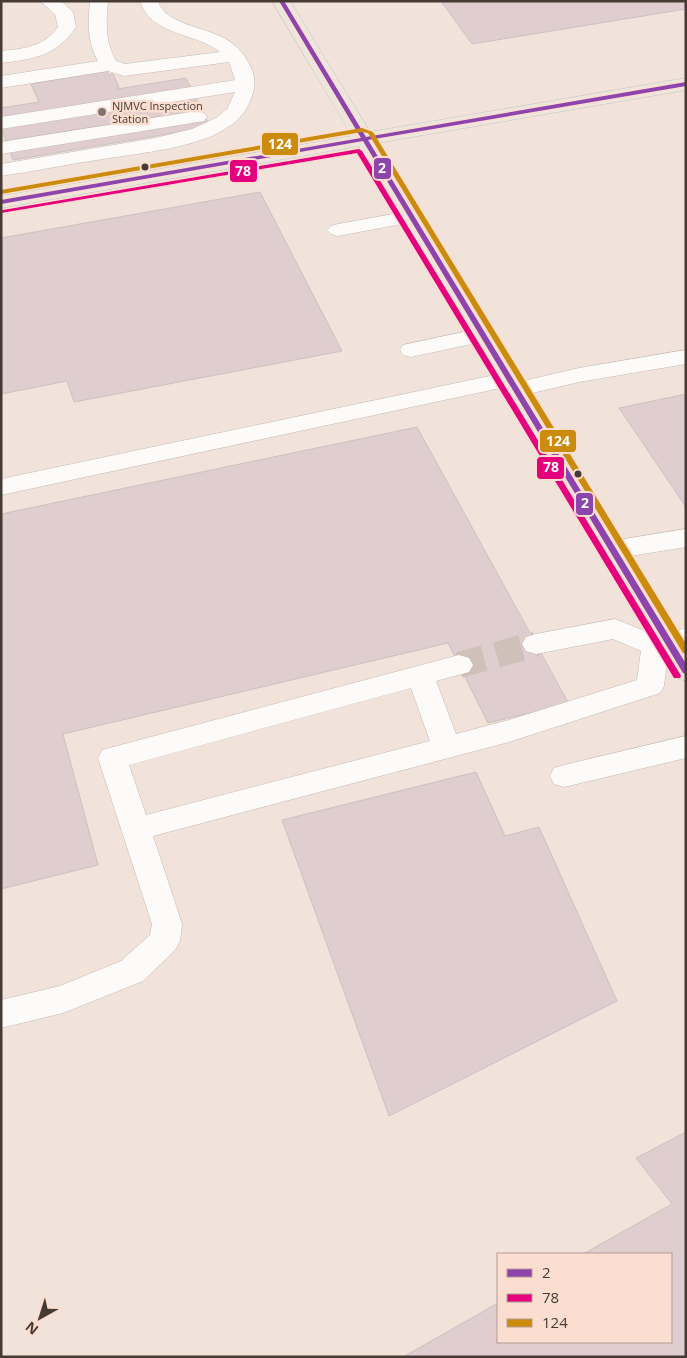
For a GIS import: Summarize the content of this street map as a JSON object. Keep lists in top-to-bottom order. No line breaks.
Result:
{"places":["NJMVC Inspection Station"],"lines":["transit line 2","transit line 124","transit line 78"],"legend":["2","78","124"],"north":"bottom left"}
